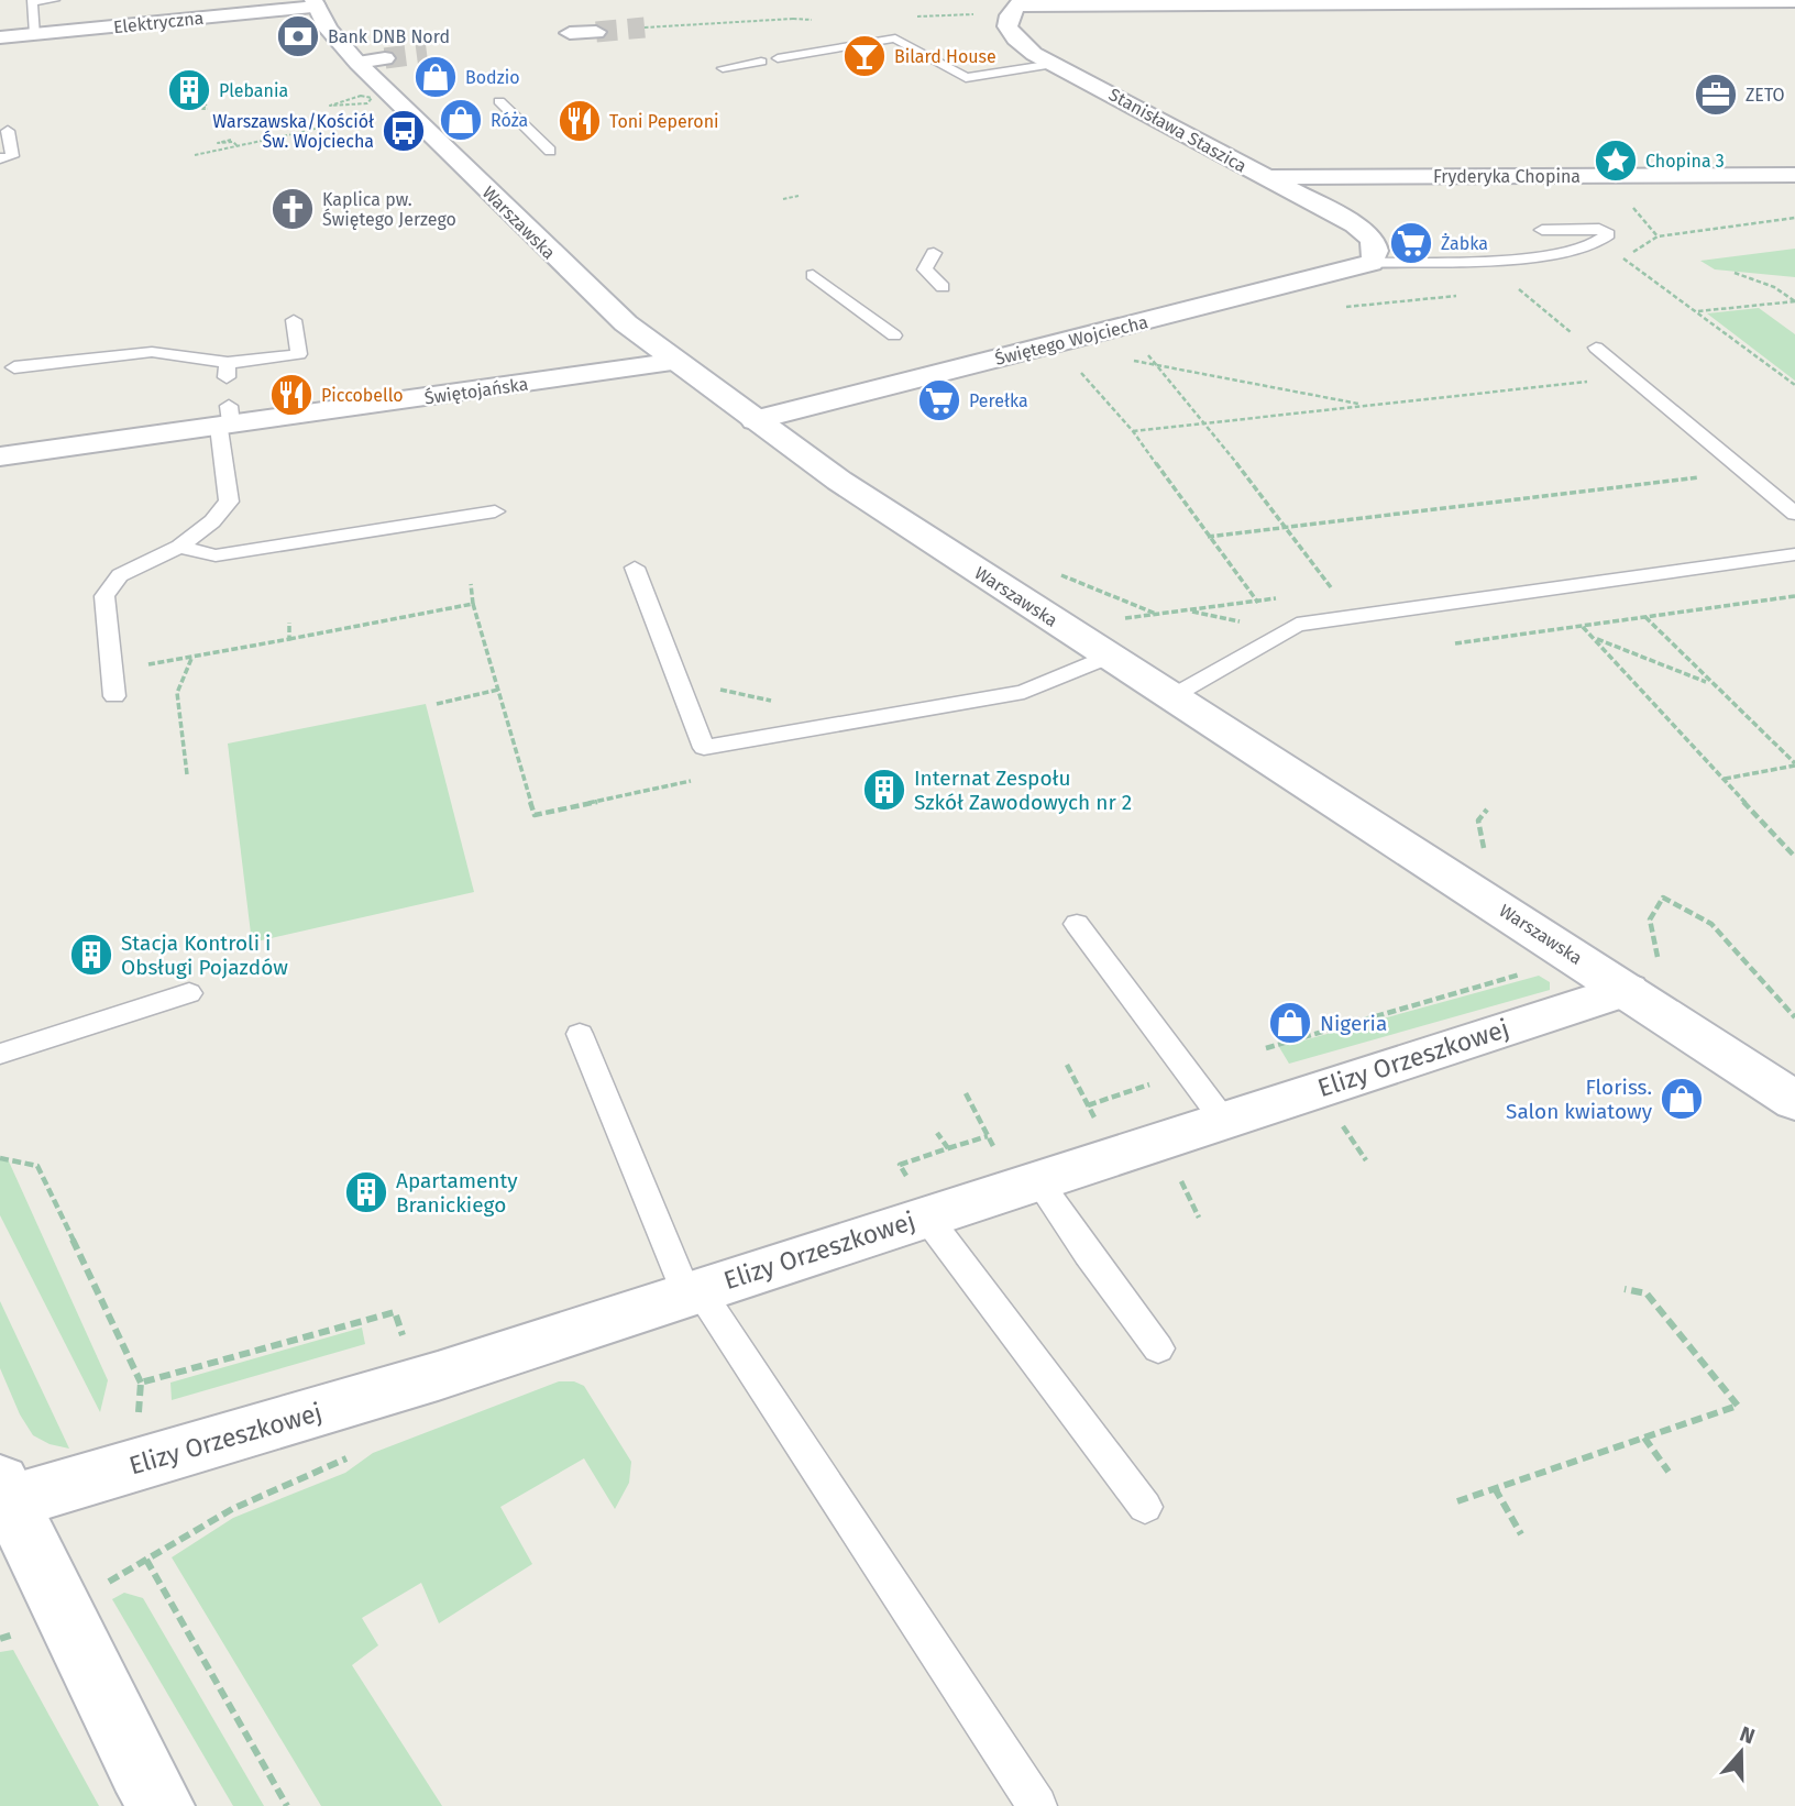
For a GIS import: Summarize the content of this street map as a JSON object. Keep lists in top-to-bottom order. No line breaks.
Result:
{"streets":{"street":["Elektryczna","Stanisława Staszica","Fryderyka Chopina","Warszawska","Świętego Wojciecha","Świętojańska","Elizy Orzeszkowej"]},"crossings":[["Elektryczna","Warszawska"],["Stanisława Staszica","Fryderyka Chopina"],["Stanisława Staszica","Świętego Wojciecha"],["Warszawska","Świętego Wojciecha"],["Warszawska","Świętojańska"],["Warszawska","Elizy Orzeszkowej"]],"places":{"bank":["Bank DNB Nord"],"bar":["Bilard House"],"shop":["Bodzio","Róża","Nigeria","Floriss. Salon kwiatowy"],"building":["Plebania","Internat Zespołu Szkół Zawodowych nr 2","Stacja Kontroli i Obsługi Pojazdów","Apartamenty Branickiego"],"office":["ZETO"],"restaurant":["Toni Peperoni","Piccobello"],"bus stop":["Warszawska/Kościół Św. Wojciecha"],"place":["Chopina 3"],"church":["Kaplica pw. Świętego Jerzego"],"supermarket":["Żabka","Perełka"]},"north":"top"}
